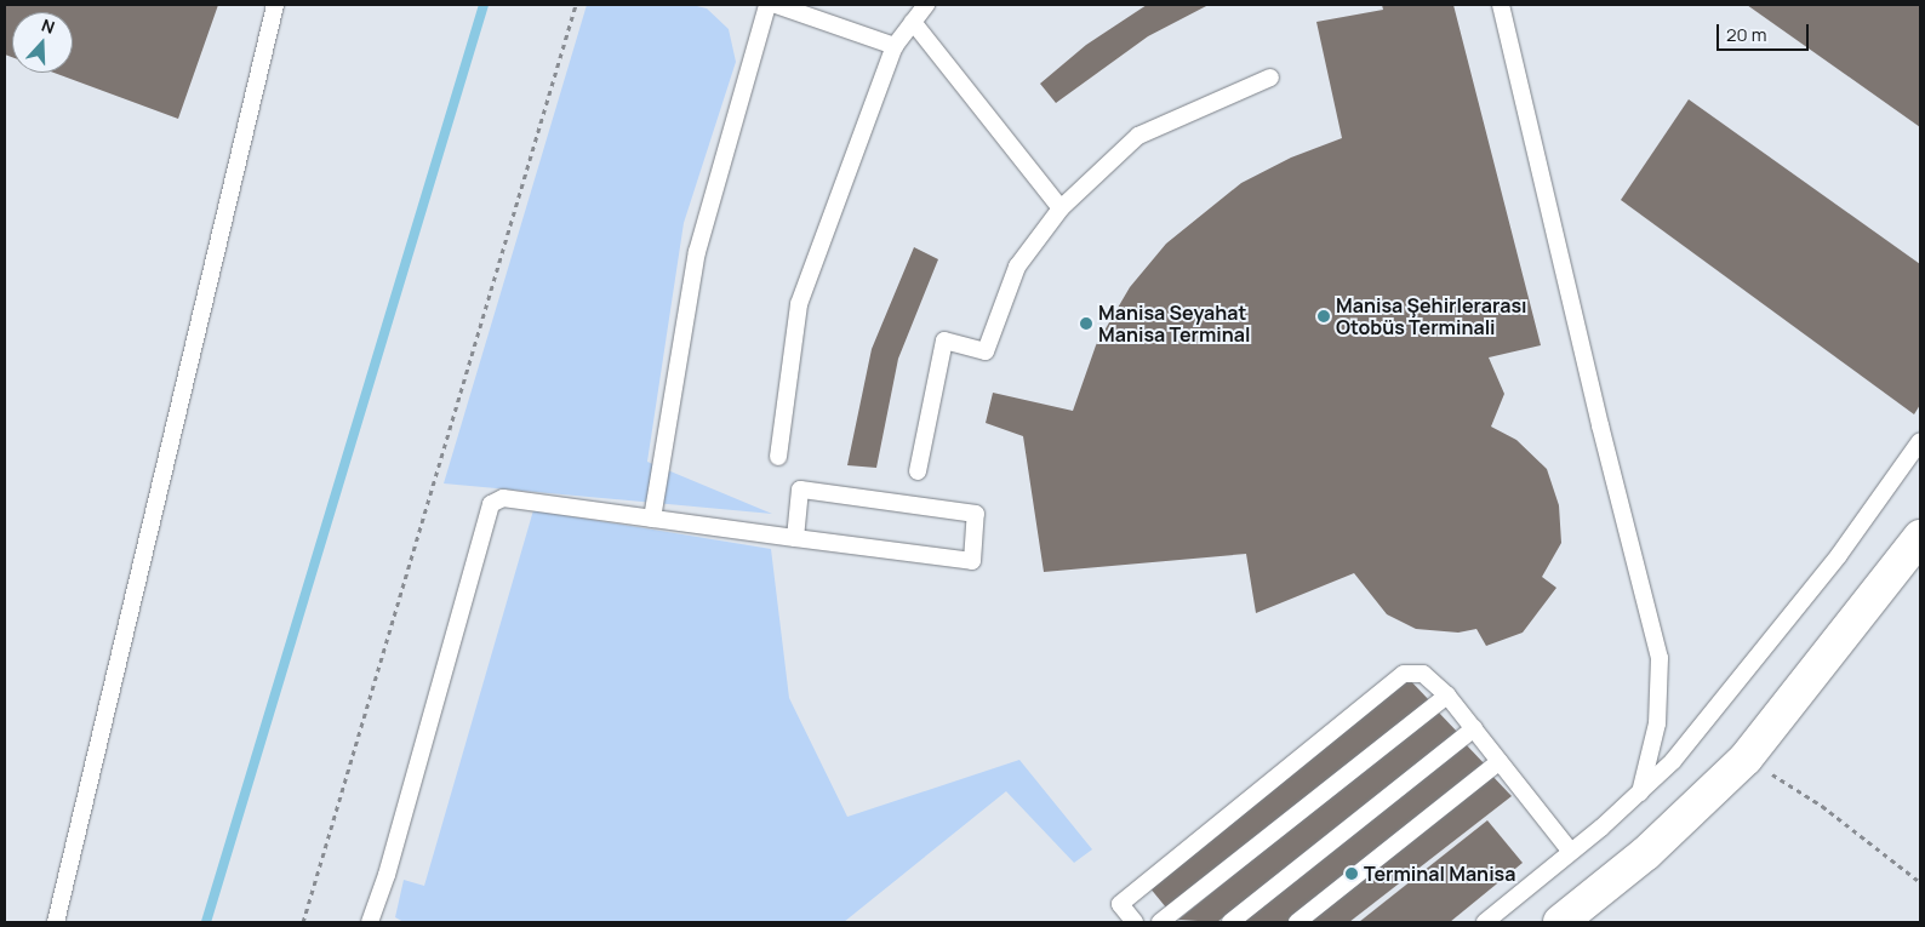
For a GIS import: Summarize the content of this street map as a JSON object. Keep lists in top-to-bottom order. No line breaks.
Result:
{"places":["Manisa Şehirlerarası Otobüs Terminali","Manisa Seyahat Manisa Terminal","Terminal Manisa"],"scale_bar":"20 m","north":"top"}
